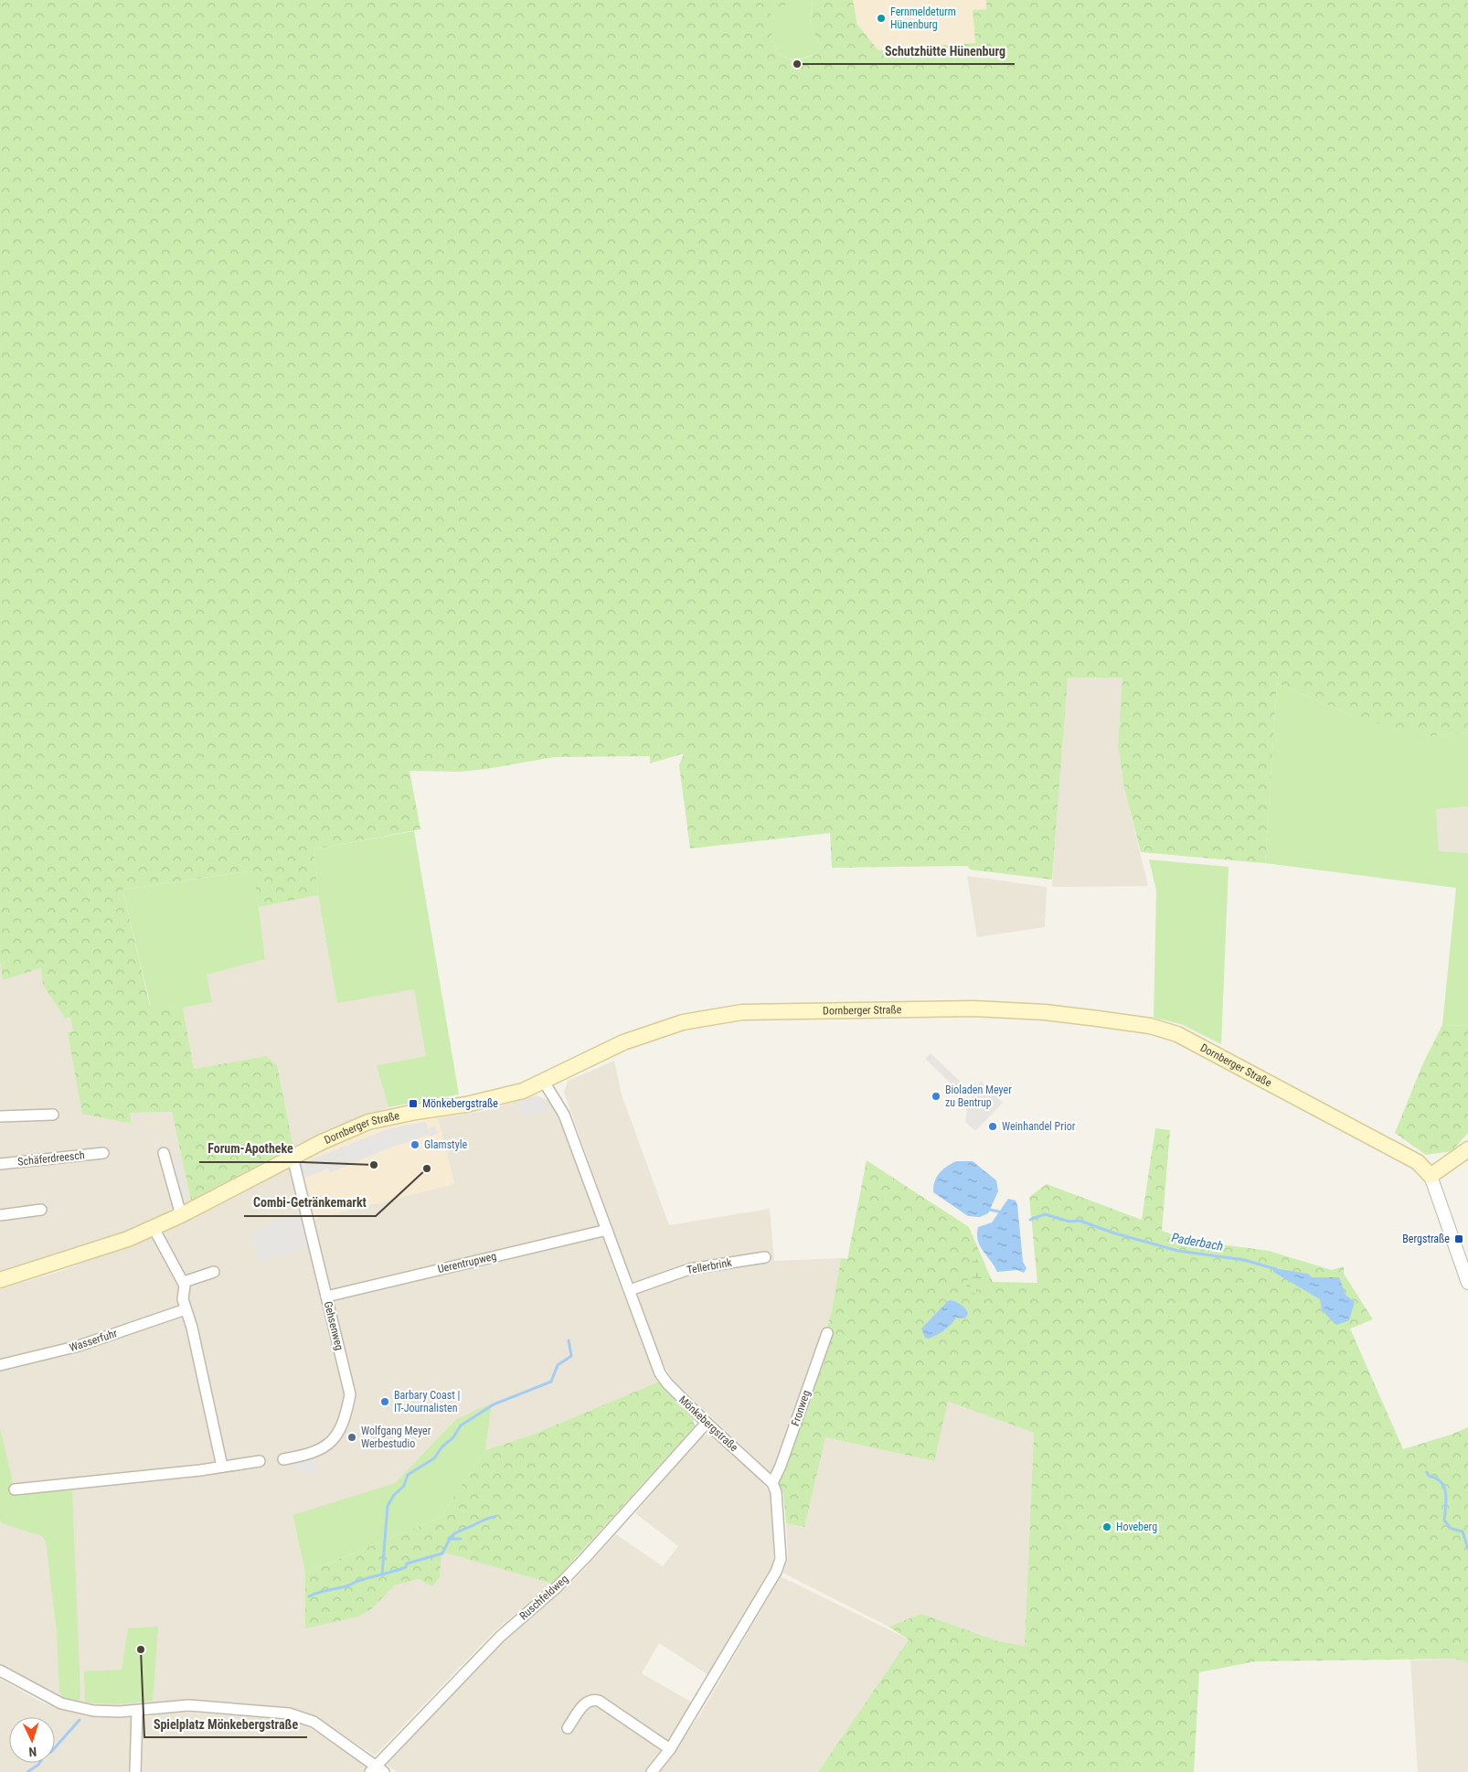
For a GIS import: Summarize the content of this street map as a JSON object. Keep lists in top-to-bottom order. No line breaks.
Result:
{"streets":{"main road":["Dornberger Straße"],"street":["Schäferdreesch","Uerentrupweg","Tellerbrink","Gehsenweg","Wasserfuhr","Fronweg","Mönkebergstraße","Ruschfeldweg"]},"crossings":[["Dornberger Straße","Gehsenweg"],["Dornberger Straße","Mönkebergstraße"],["Uerentrupweg","Gehsenweg"],["Uerentrupweg","Mönkebergstraße"],["Tellerbrink","Mönkebergstraße"],["Fronweg","Mönkebergstraße"],["Mönkebergstraße","Ruschfeldweg"]],"water":["Paderbach"],"places":{"other":["Fernmeldeturm Hünenburg","Schutzhütte Hünenburg","Bioladen Meyer zu Bentrup","Weinhandel Prior","Glamstyle","Forum-Apotheke","Combi-Getränkemarkt","Barbary Coast | IT-Journalisten","Wolfgang Meyer Werbestudio","Hoveberg","Spielplatz Mönkebergstraße"],"transit":["Mönkebergstraße","Bergstraße"]},"north":"bottom"}
